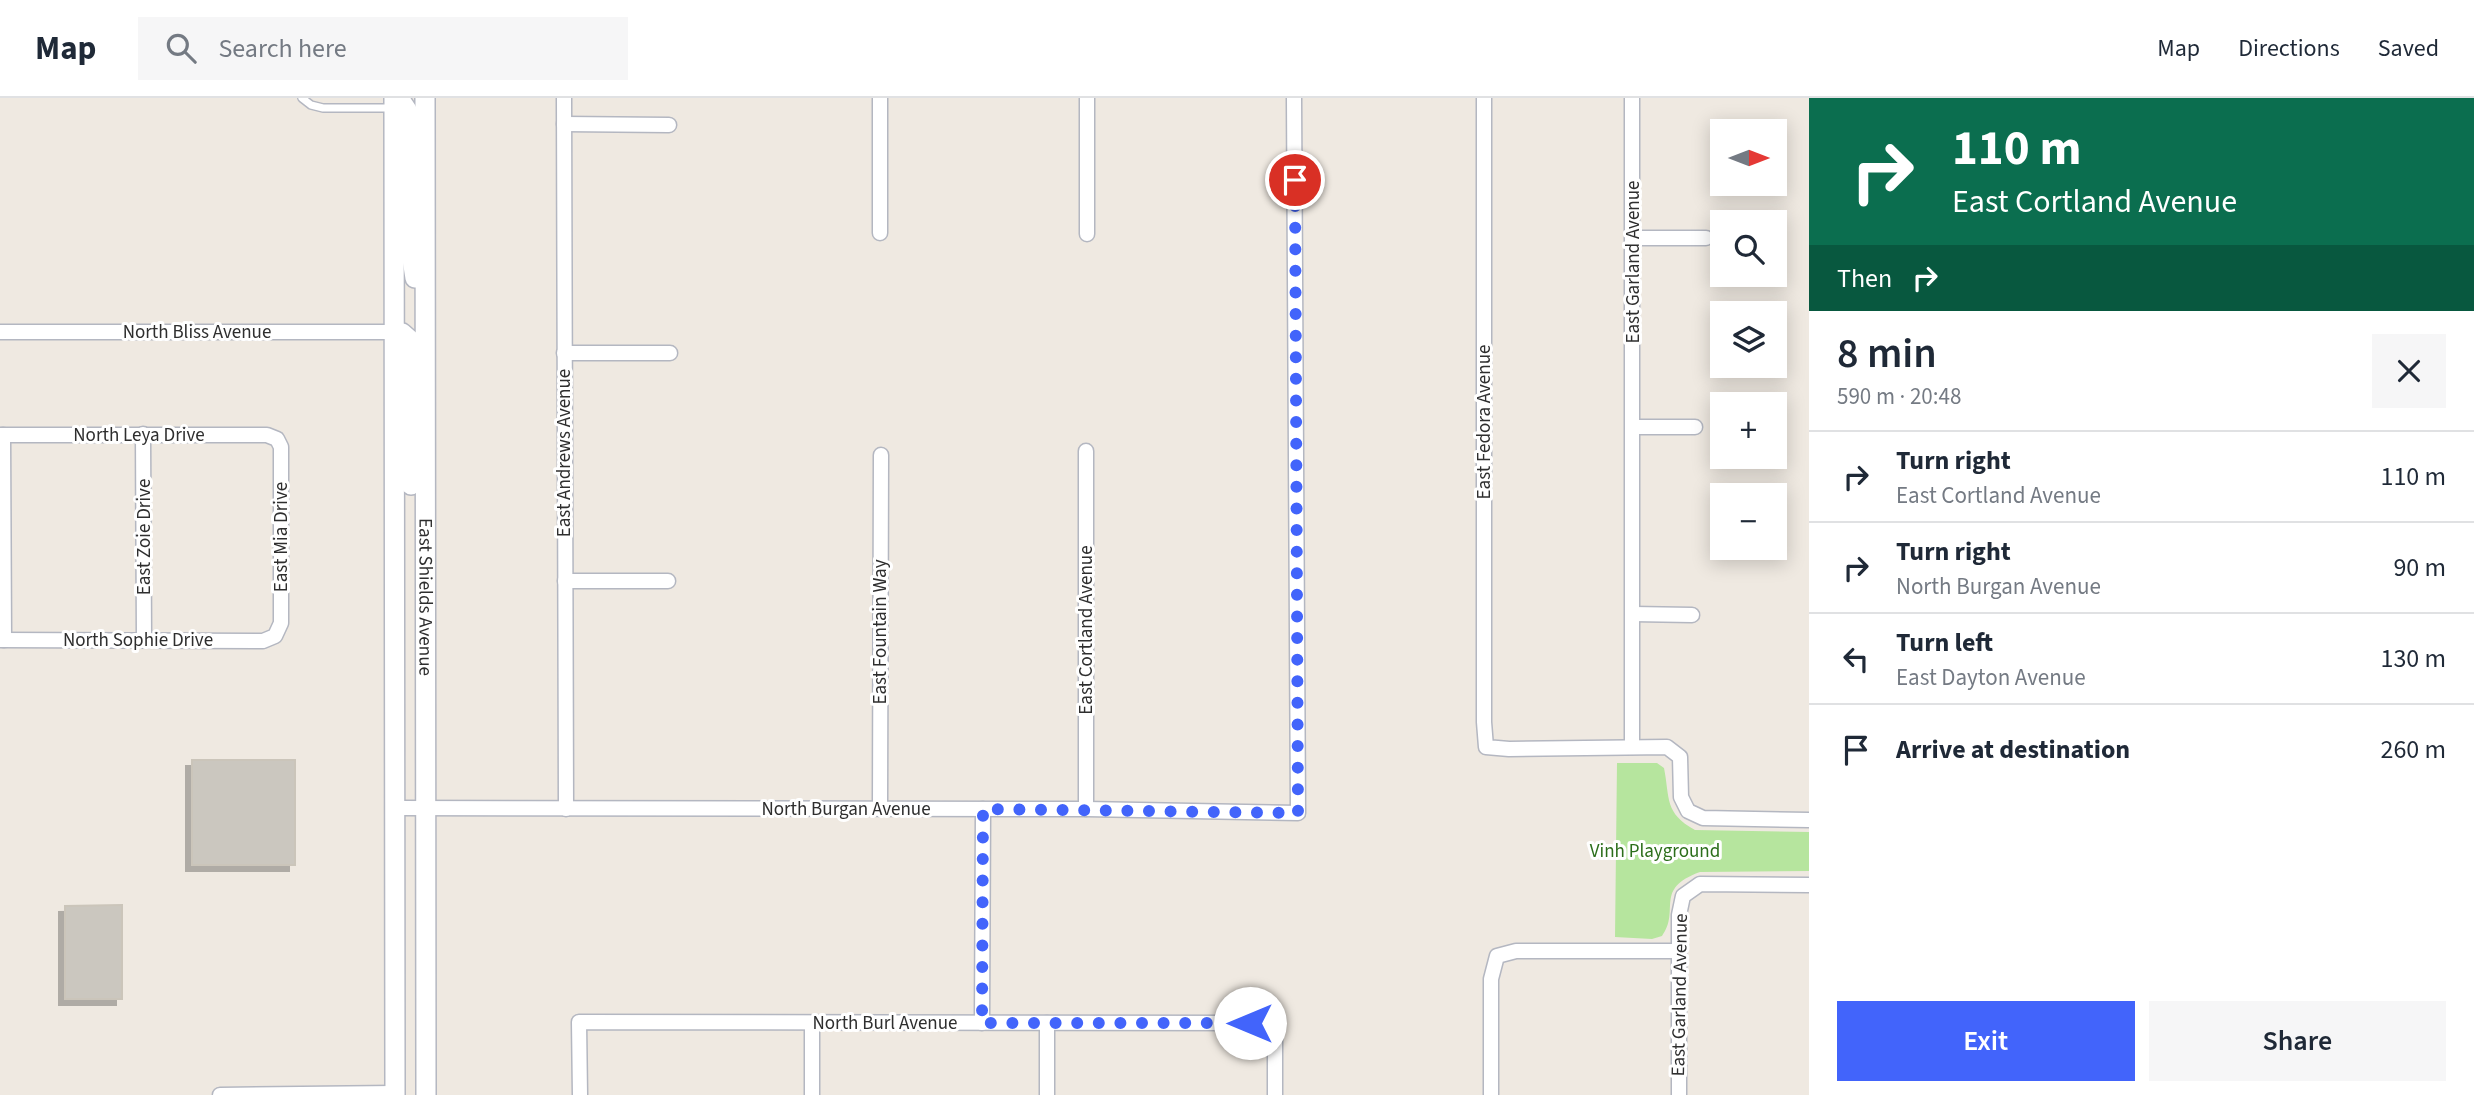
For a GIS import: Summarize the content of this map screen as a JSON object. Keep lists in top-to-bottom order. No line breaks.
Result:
{"streets":{"main road":["East Shields Avenue"],"street":["East Garland Avenue","North Bliss Avenue","East Fedora Avenue","North Leya Drive","East Andrews Avenue","East Zoie Drive","East Mia Drive","East Cortland Avenue","East Fountain Way","North Sophie Drive","North Burgan Avenue","North Burl Avenue"]},"crossings":[["East Garland Avenue","East Fedora Avenue"],["North Bliss Avenue","East Shields Avenue"],["North Leya Drive","East Zoie Drive"],["North Leya Drive","East Mia Drive"],["East Andrews Avenue","North Burgan Avenue"],["East Zoie Drive","North Sophie Drive"],["East Mia Drive","North Sophie Drive"],["East Shields Avenue","North Burgan Avenue"],["East Cortland Avenue","North Burgan Avenue"],["East Fountain Way","North Burgan Avenue"]],"parks":["Vinh Playground"],"north":"right","page":{"header":"Map","search":"Search here","nav":["Map","Directions","Saved"],"turn":["110 m","East Cortland Avenue"],"map_buttons":["+","−"],"then":"Then","heading":["8 min","590 m · 20:48"],"list":[{"name":"Turn right","note":"East Cortland Avenue","value":"110 m"},{"name":"Turn right","note":"North Burgan Avenue","value":"90 m"},{"name":"Turn left","note":"East Dayton Avenue","value":"130 m"},{"name":"Arrive at destination","value":"260 m"}],"buttons":["Exit","Share"]}}
